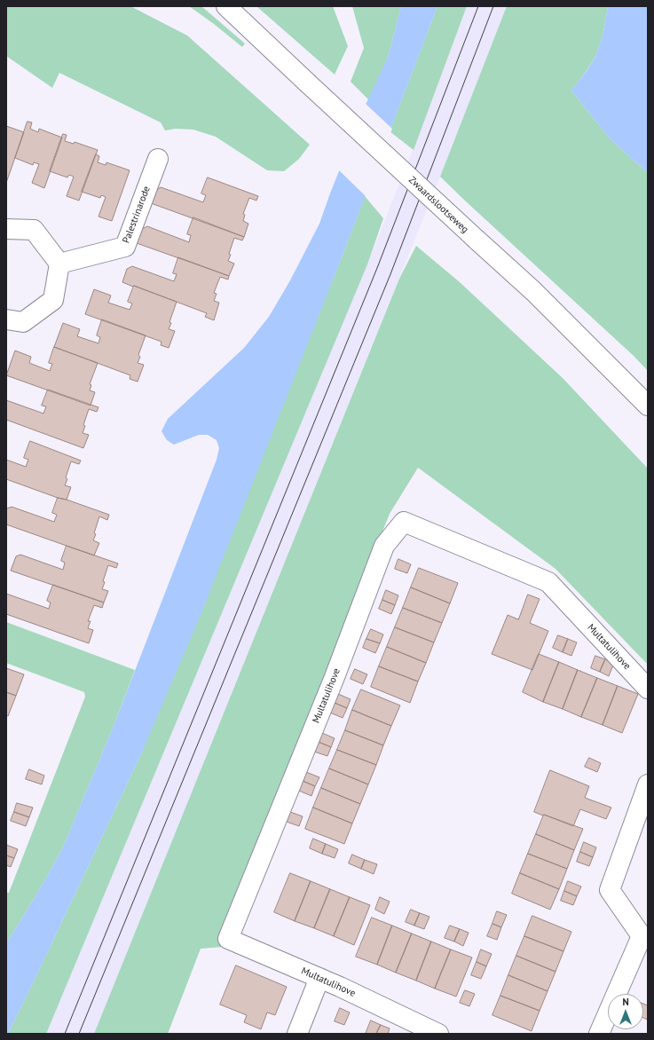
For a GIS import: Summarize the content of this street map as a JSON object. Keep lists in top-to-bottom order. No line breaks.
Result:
{"streets":{"street":["Zwaardslootseweg","Palestrinarode","Multatulihove"]},"north":"top"}
